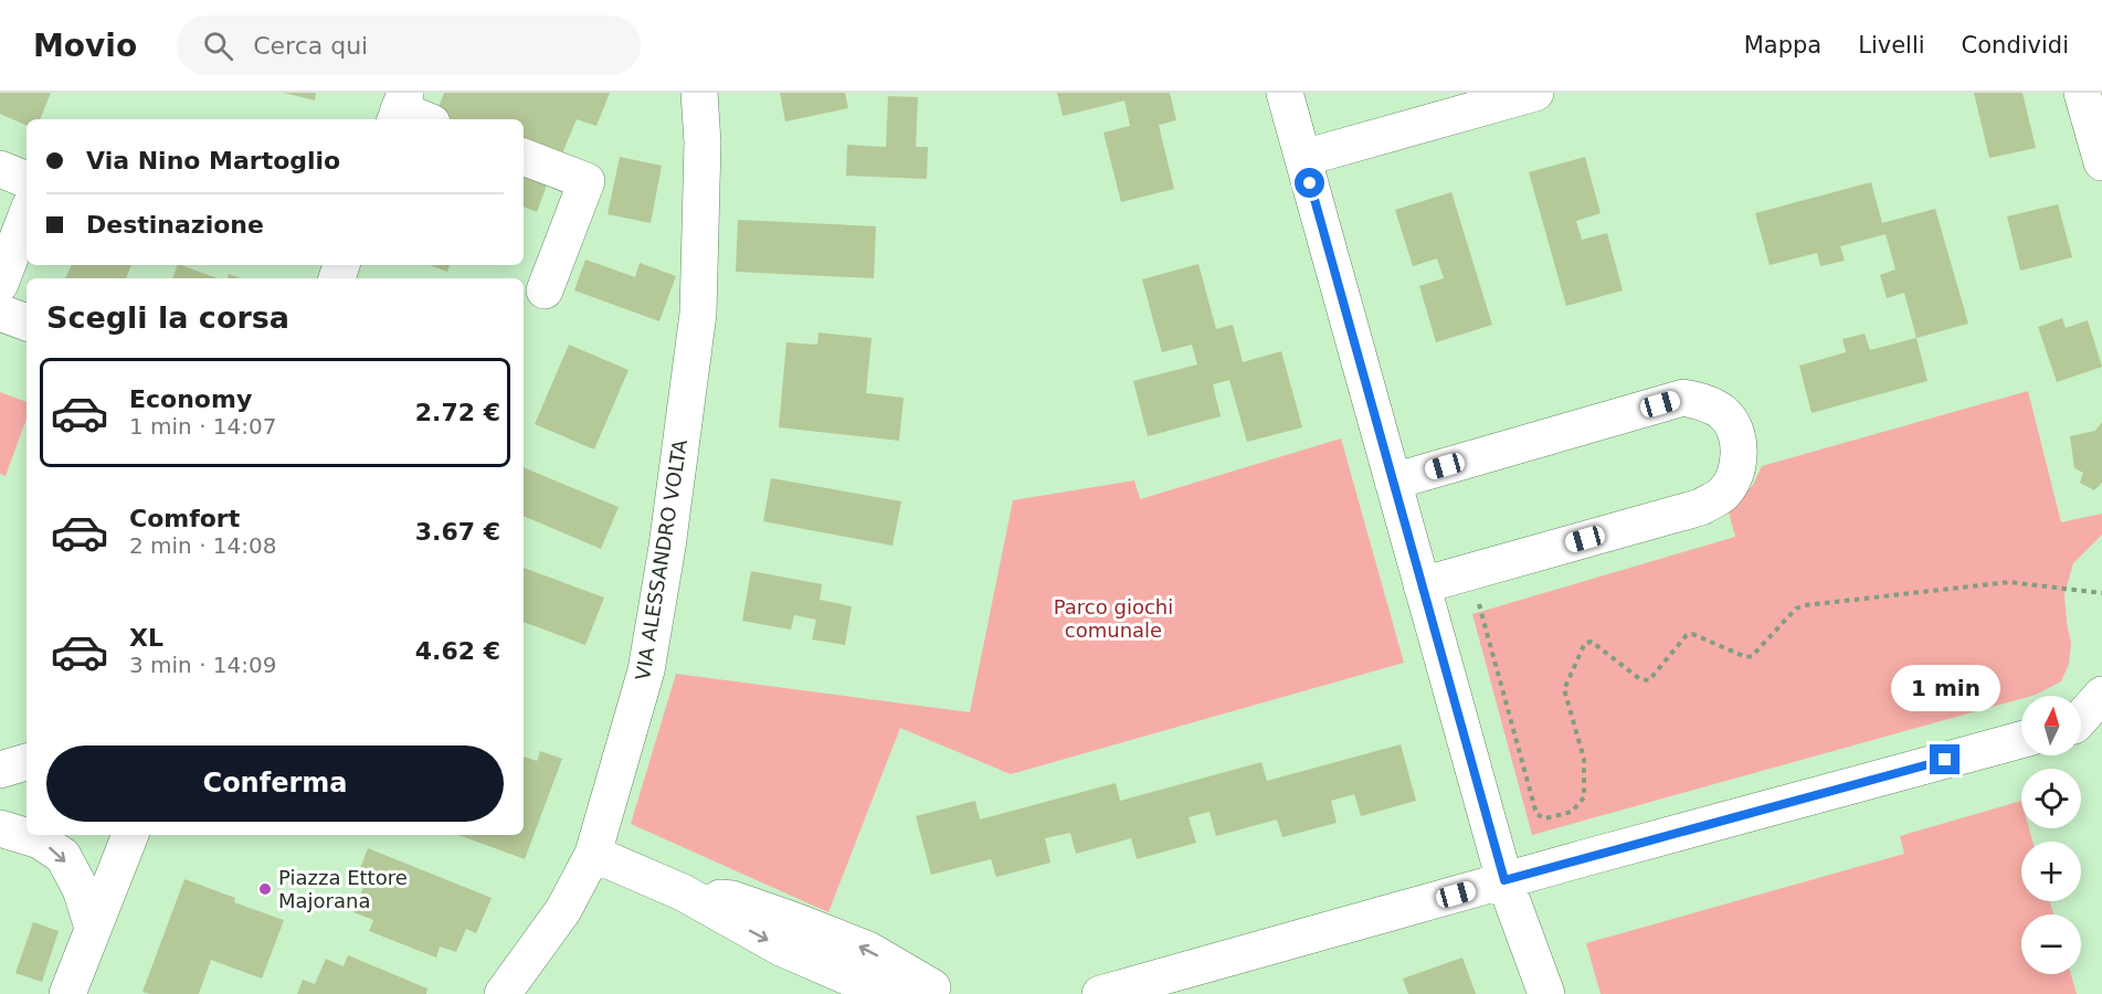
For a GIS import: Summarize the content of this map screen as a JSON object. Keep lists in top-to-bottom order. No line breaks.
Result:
{"streets":{"street":["VIA ALESSANDRO VOLTA"]},"parks":["Parco giochi comunale"],"places":["Piazza Ettore Majorana"],"north":"top","page":{"header":"Movio","search":"Cerca qui","nav":["Mappa","Livelli","Condividi"],"banner":["Via Nino Martoglio","Destinazione"],"heading":"Scegli la corsa","list":[{"name":"Economy","note":"1 min · 14:07","value":"2.72 €"},{"name":"Comfort","note":"2 min · 14:08","value":"3.67 €"},{"name":"XL","note":"3 min · 14:09","value":"4.62 €"}],"bubble":"1 min","map_buttons":["+","−"],"buttons":"Conferma"}}
